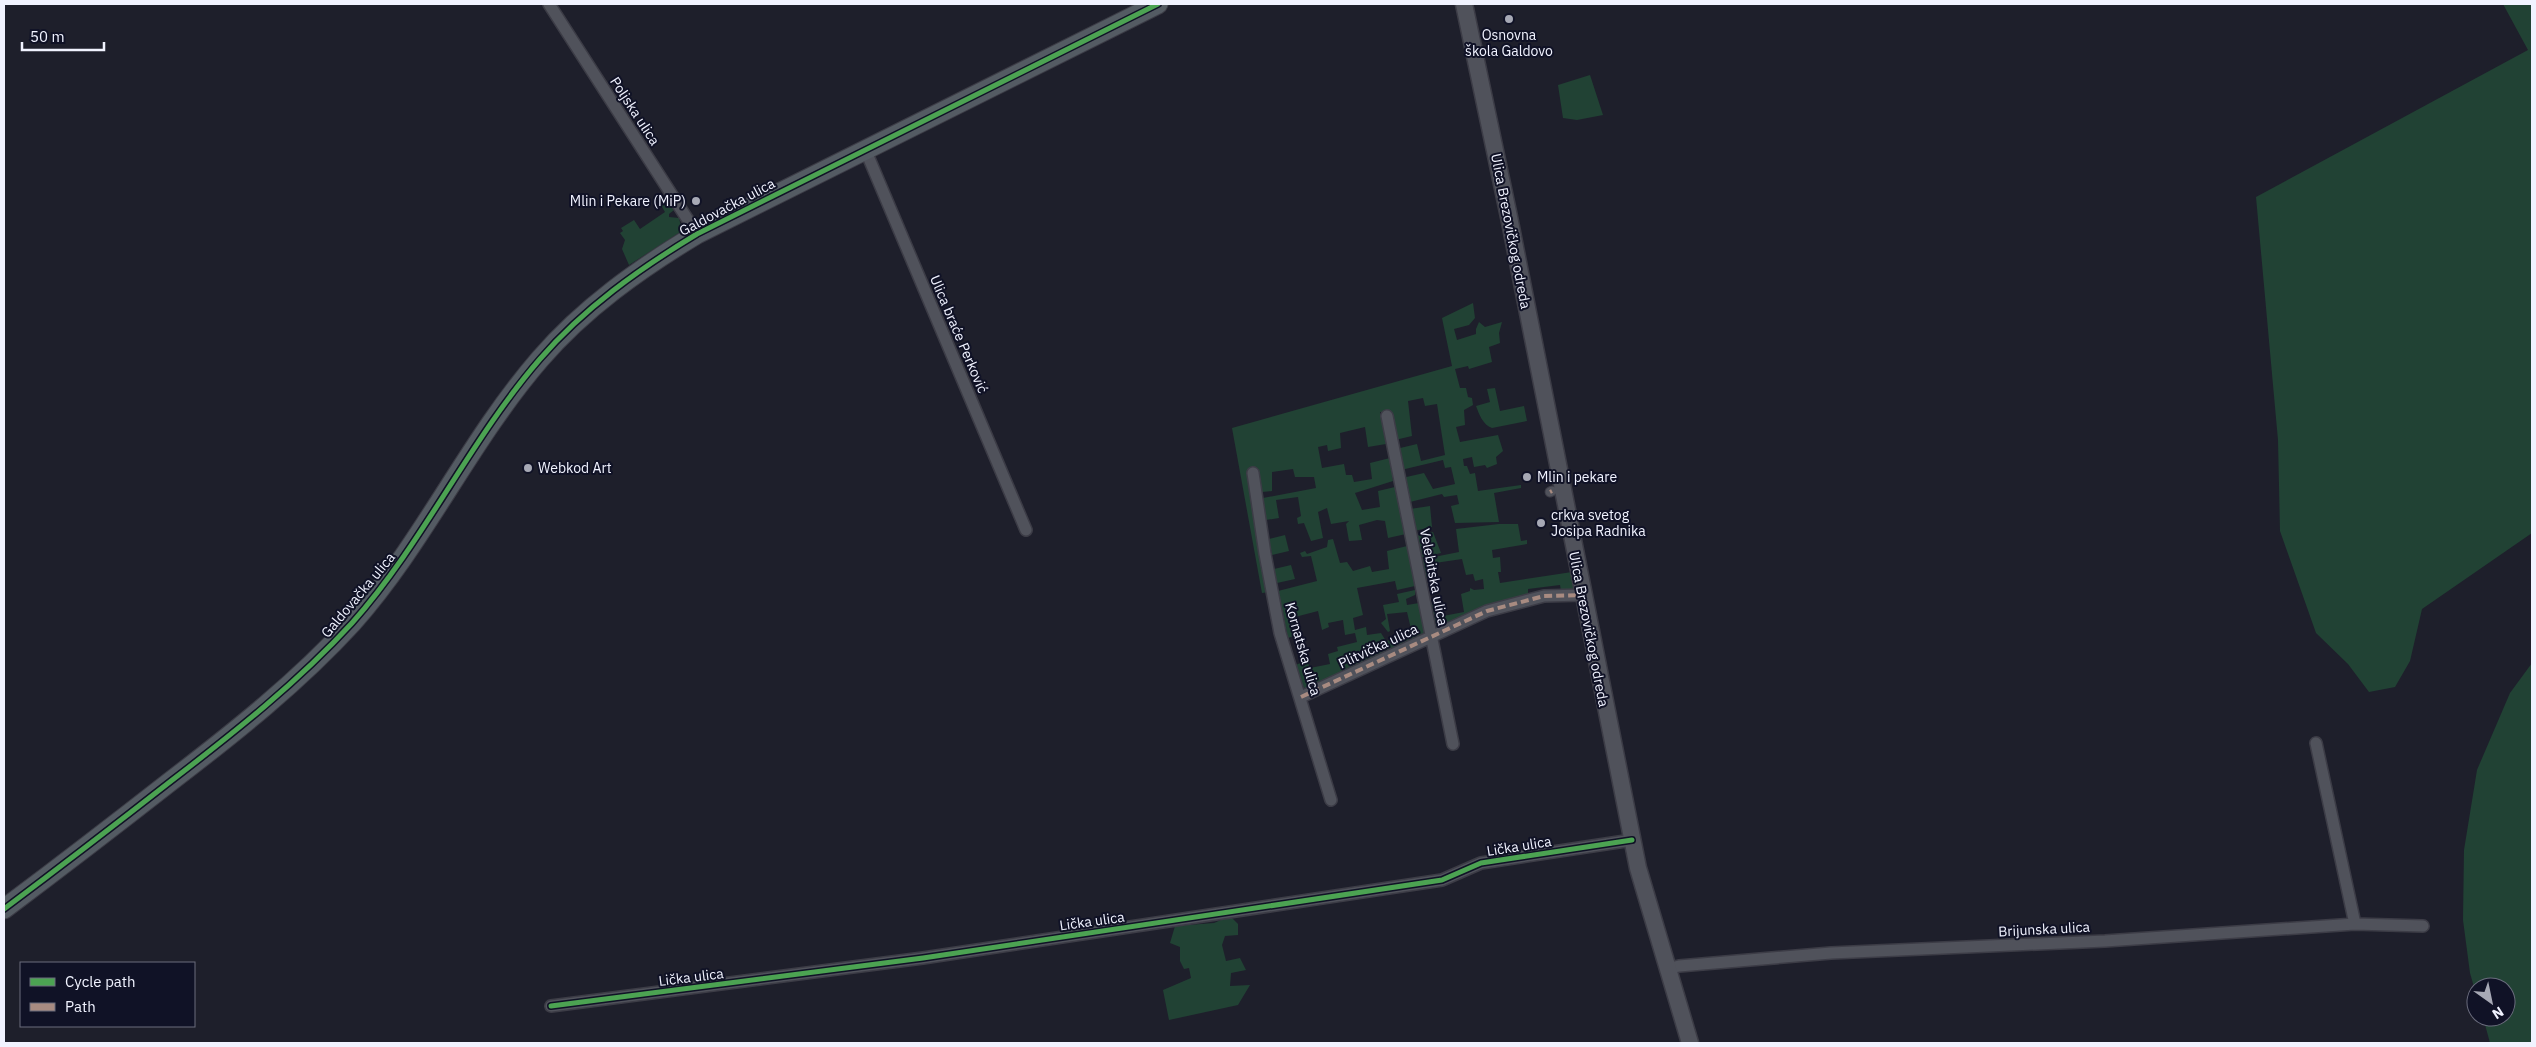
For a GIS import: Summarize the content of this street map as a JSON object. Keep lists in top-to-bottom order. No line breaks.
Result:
{"streets":{"main road":["Galdovačka ulica","Ulica Brezovičkog odreda"],"street":["Poljska ulica","Ulica braće Perković","Velebitska ulica","Plitvička ulica","Kornatska ulica","Lička ulica","Brijunska ulica"]},"crossings":[["Poljska ulica","Galdovačka ulica"],["Galdovačka ulica","Ulica braće Perković"],["Ulica Brezovičkog odreda","Plitvička ulica"],["Ulica Brezovičkog odreda","Lička ulica"],["Ulica Brezovičkog odreda","Brijunska ulica"],["Velebitska ulica","Plitvička ulica"],["Plitvička ulica","Kornatska ulica"]],"places":["Osnovna škola Galdovo","Mlin i Pekare (MiP)","Webkod Art","Mlin i pekare","crkva svetog Josipa Radnika"],"legend":["Cycle path","Path"],"scale_bar":"50 m","north":"bottom right"}
